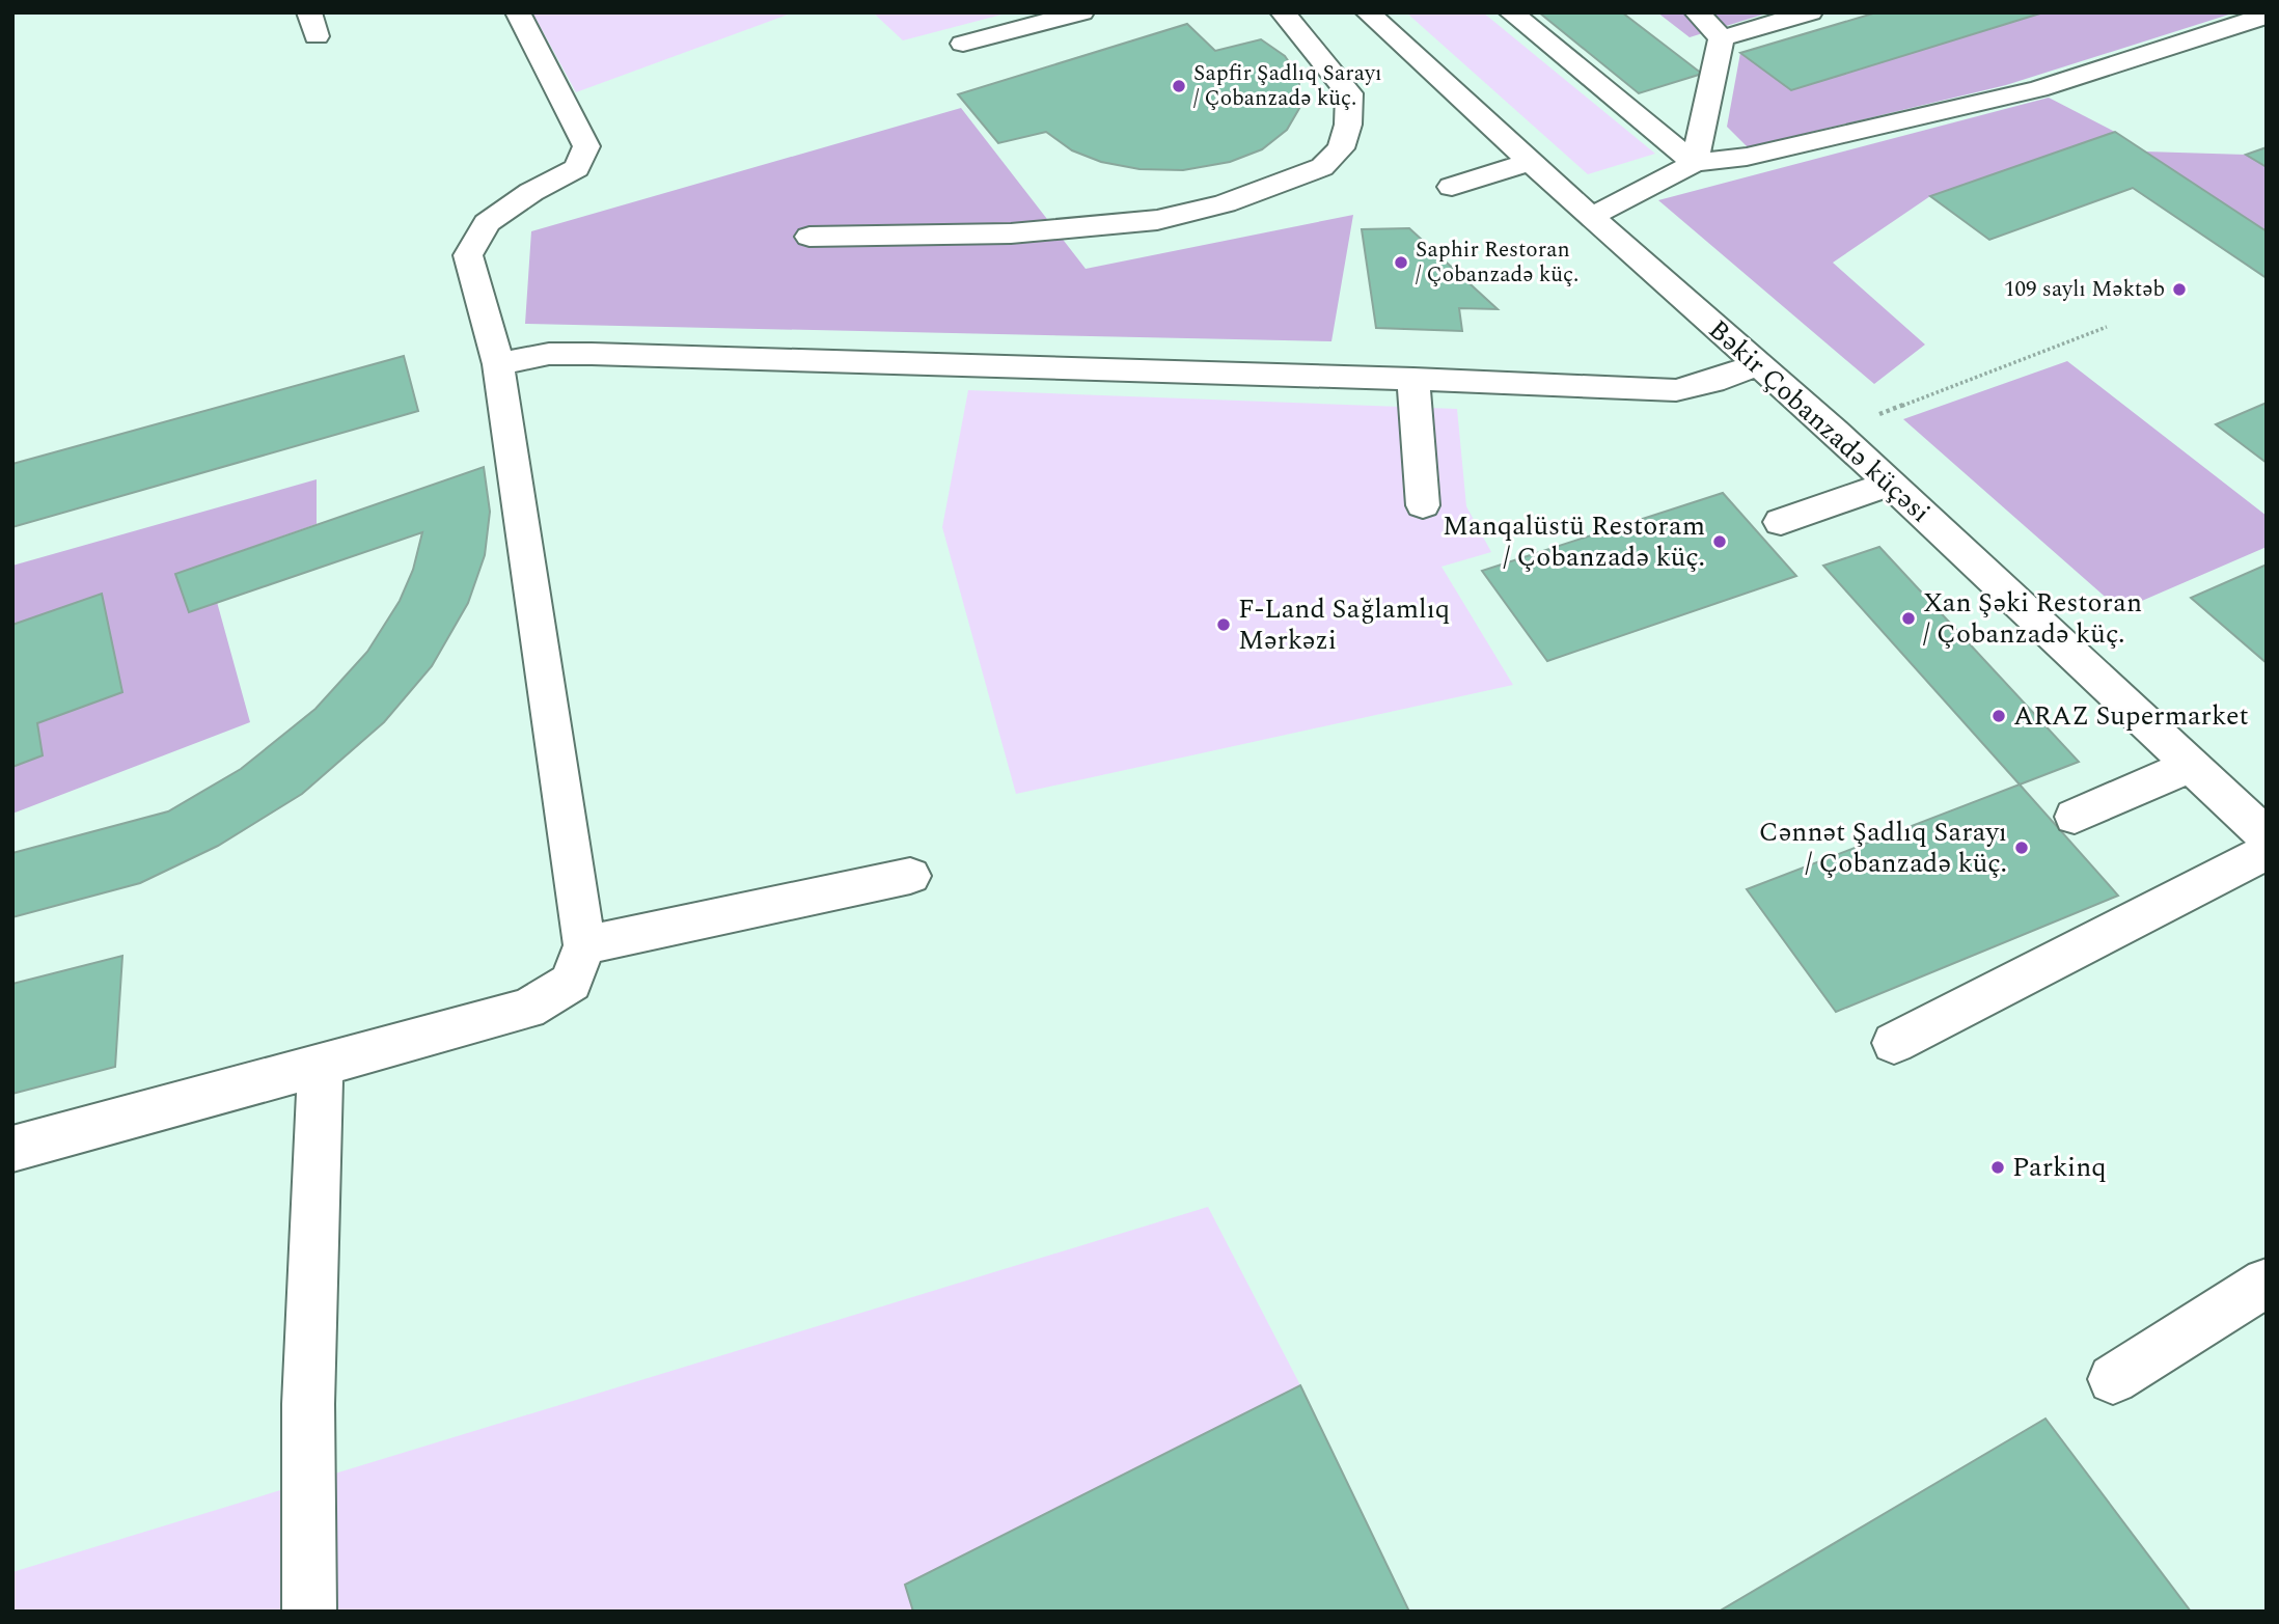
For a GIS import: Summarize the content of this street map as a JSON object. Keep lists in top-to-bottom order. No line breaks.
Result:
{"streets":{"street":["Bəkir Çobanzadə küçəsi"]},"places":["Sapfir Şadlıq Sarayı / Çobanzadə küç.","Saphir Restoran / Çobanzadə küç.","109 saylı Məktəb","Manqalüstü Restoram / Çobanzadə küç.","Xan Şəki Restoran / Çobanzadə küç.","F-Land Sağlamlıq Mərkəzi","ARAZ Supermarket","Cənnət Şadlıq Sarayı / Çobanzadə küç.","Parkinq"]}
